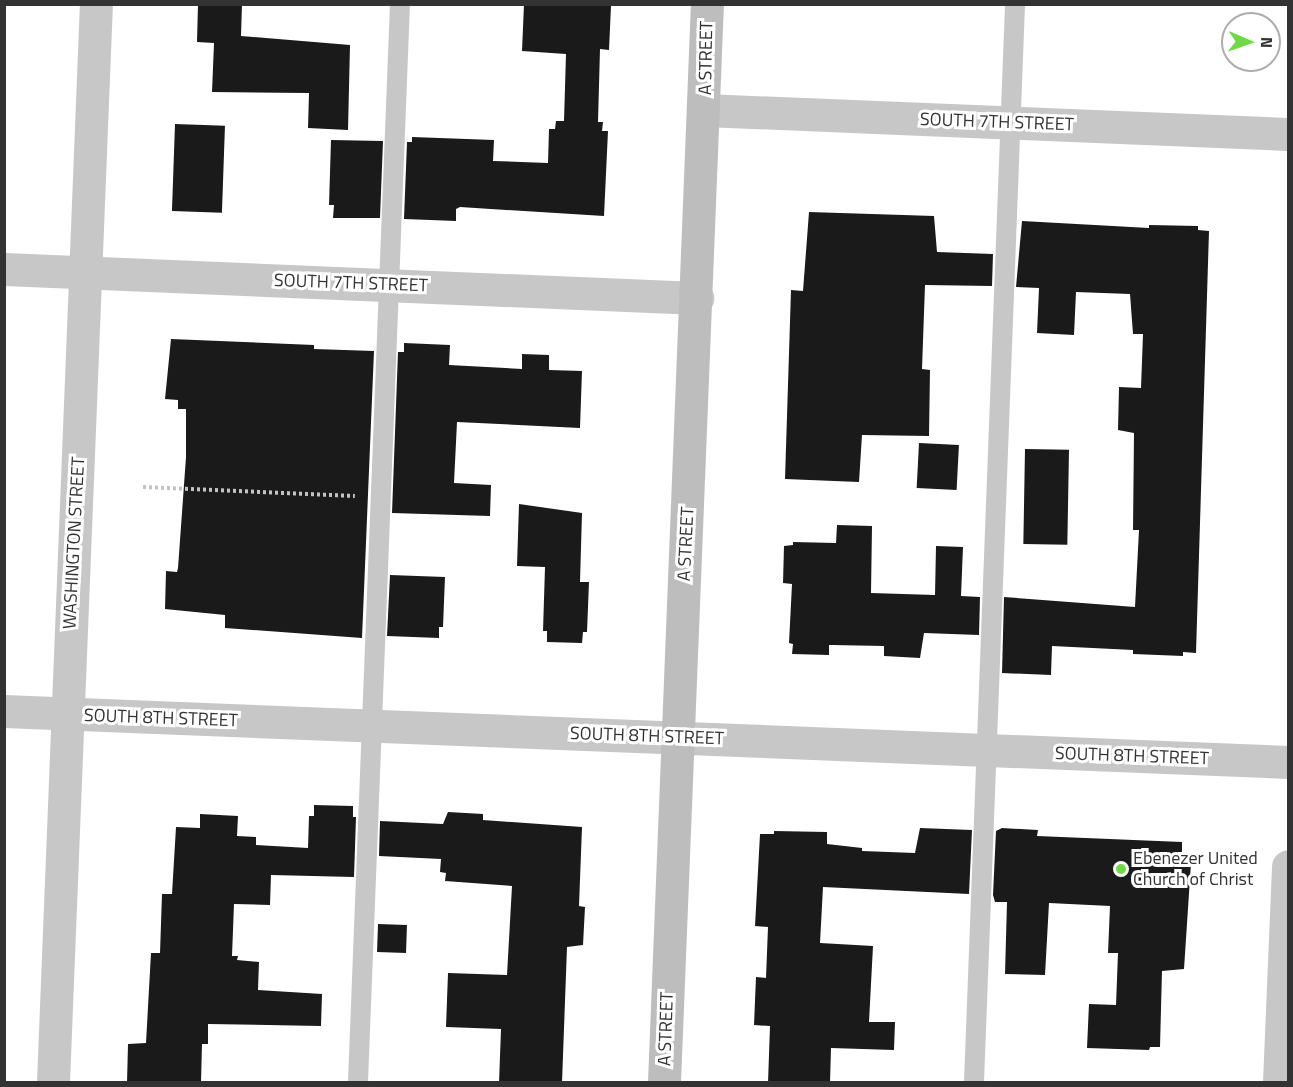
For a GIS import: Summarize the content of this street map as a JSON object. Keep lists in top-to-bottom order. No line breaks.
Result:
{"streets":{"main road":["A STREET"],"street":["SOUTH 7TH STREET","WASHINGTON STREET","SOUTH 8TH STREET"]},"crossings":[["A STREET","SOUTH 7TH STREET"],["A STREET","SOUTH 8TH STREET"],["SOUTH 7TH STREET","WASHINGTON STREET"],["WASHINGTON STREET","SOUTH 8TH STREET"]],"places":["Ebenezer United Church of Christ"],"north":"right"}
